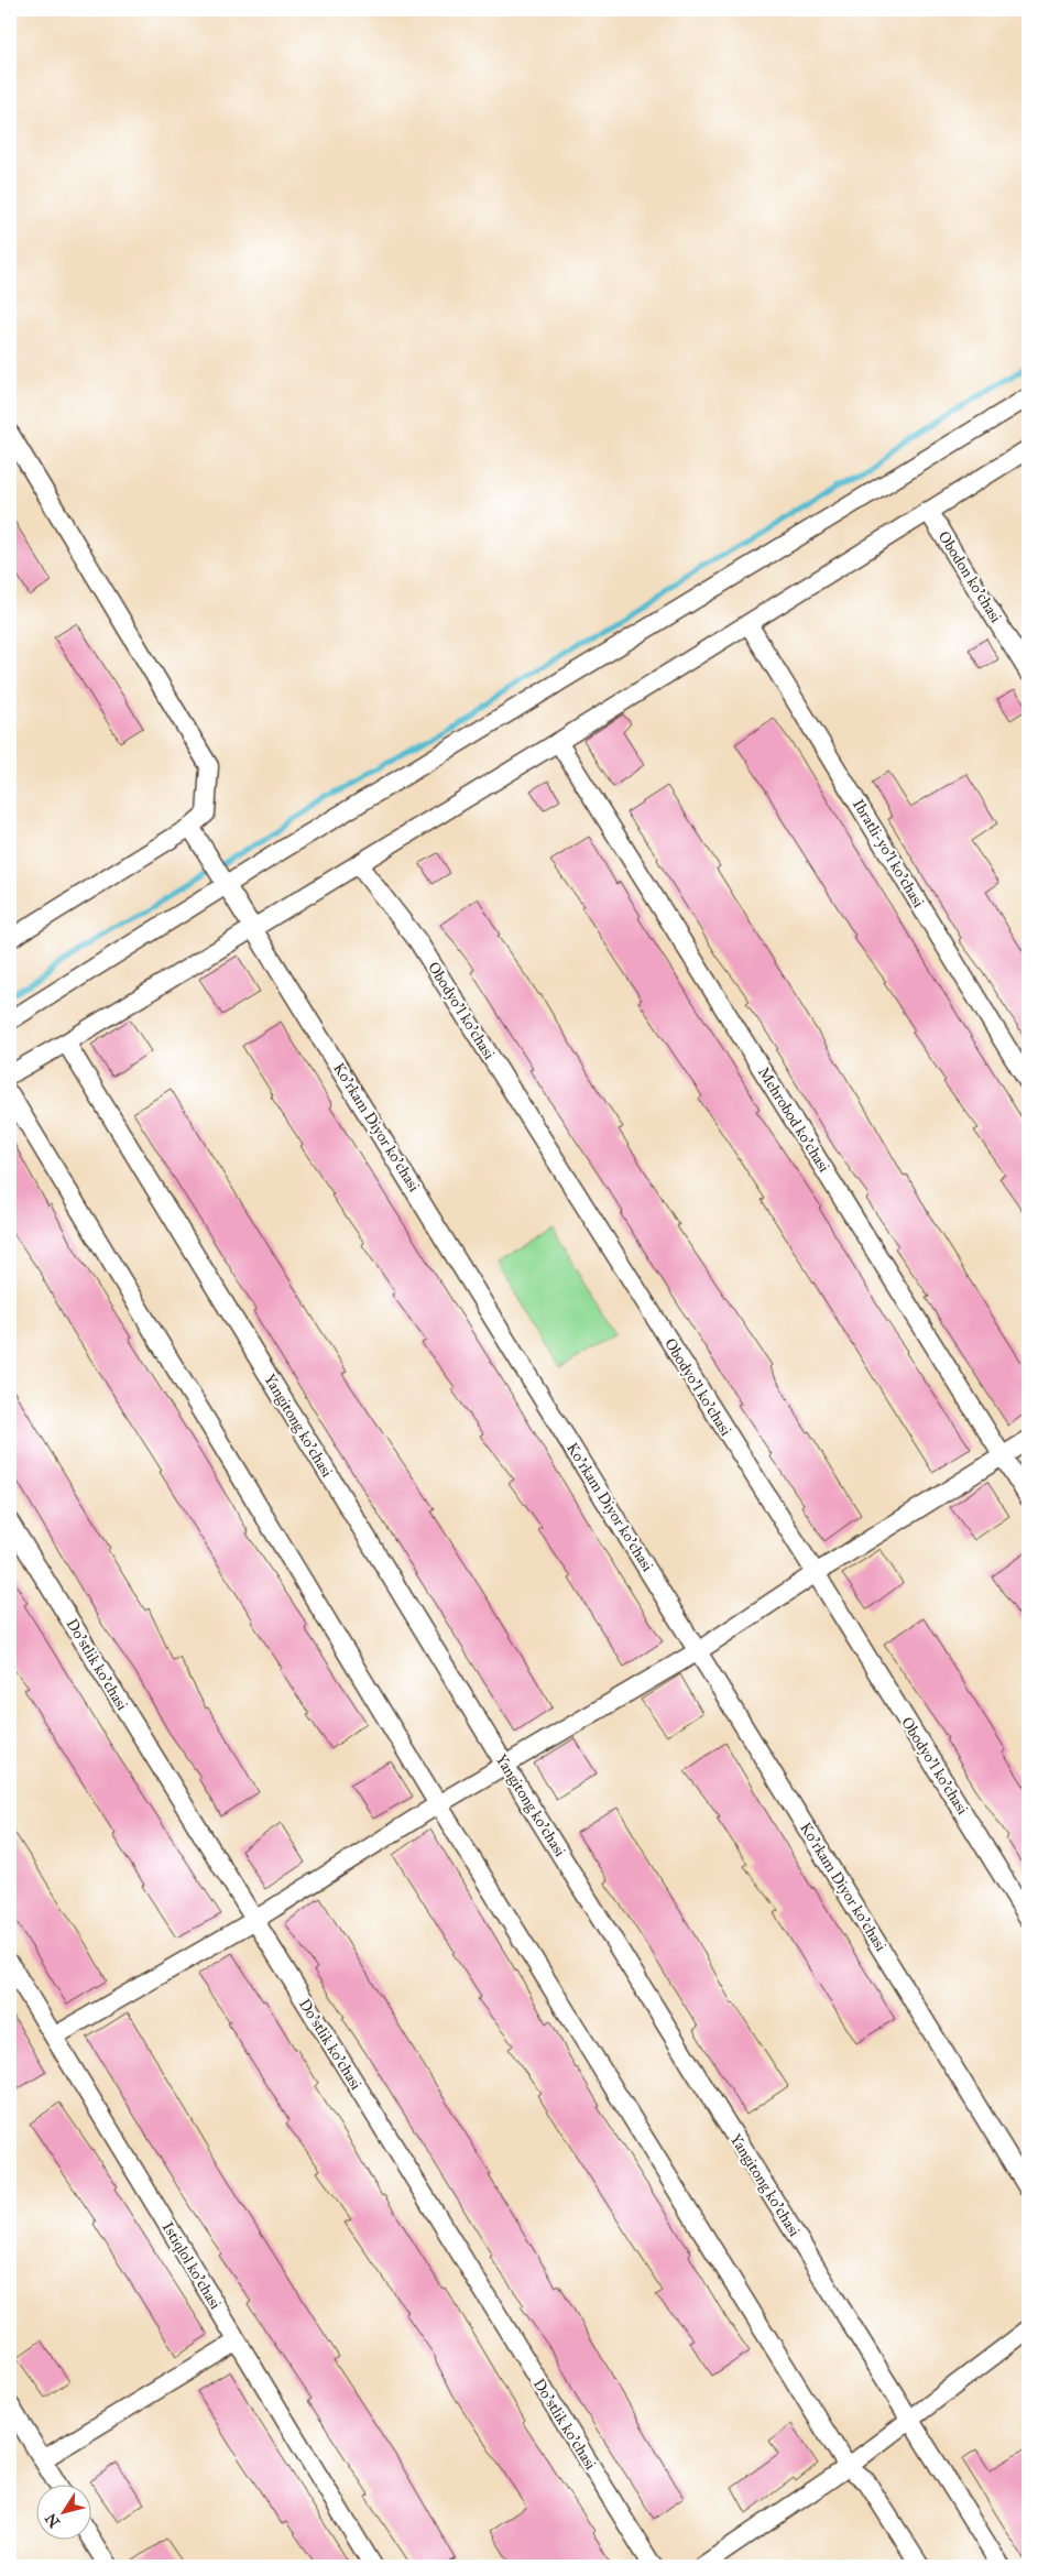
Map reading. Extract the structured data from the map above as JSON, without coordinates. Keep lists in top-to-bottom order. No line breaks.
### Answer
{"streets":{"street":["Obodon ko'chasi","Ibratli-yo'l ko'chasi","Obodyo'l ko'chasi","Mehrobod ko'chasi","Ko'rkam Diyor ko'chasi","Yangitong ko'chasi","Do'stlik ko'chasi","Istiqlol ko'chasi"]},"north":"bottom left"}
